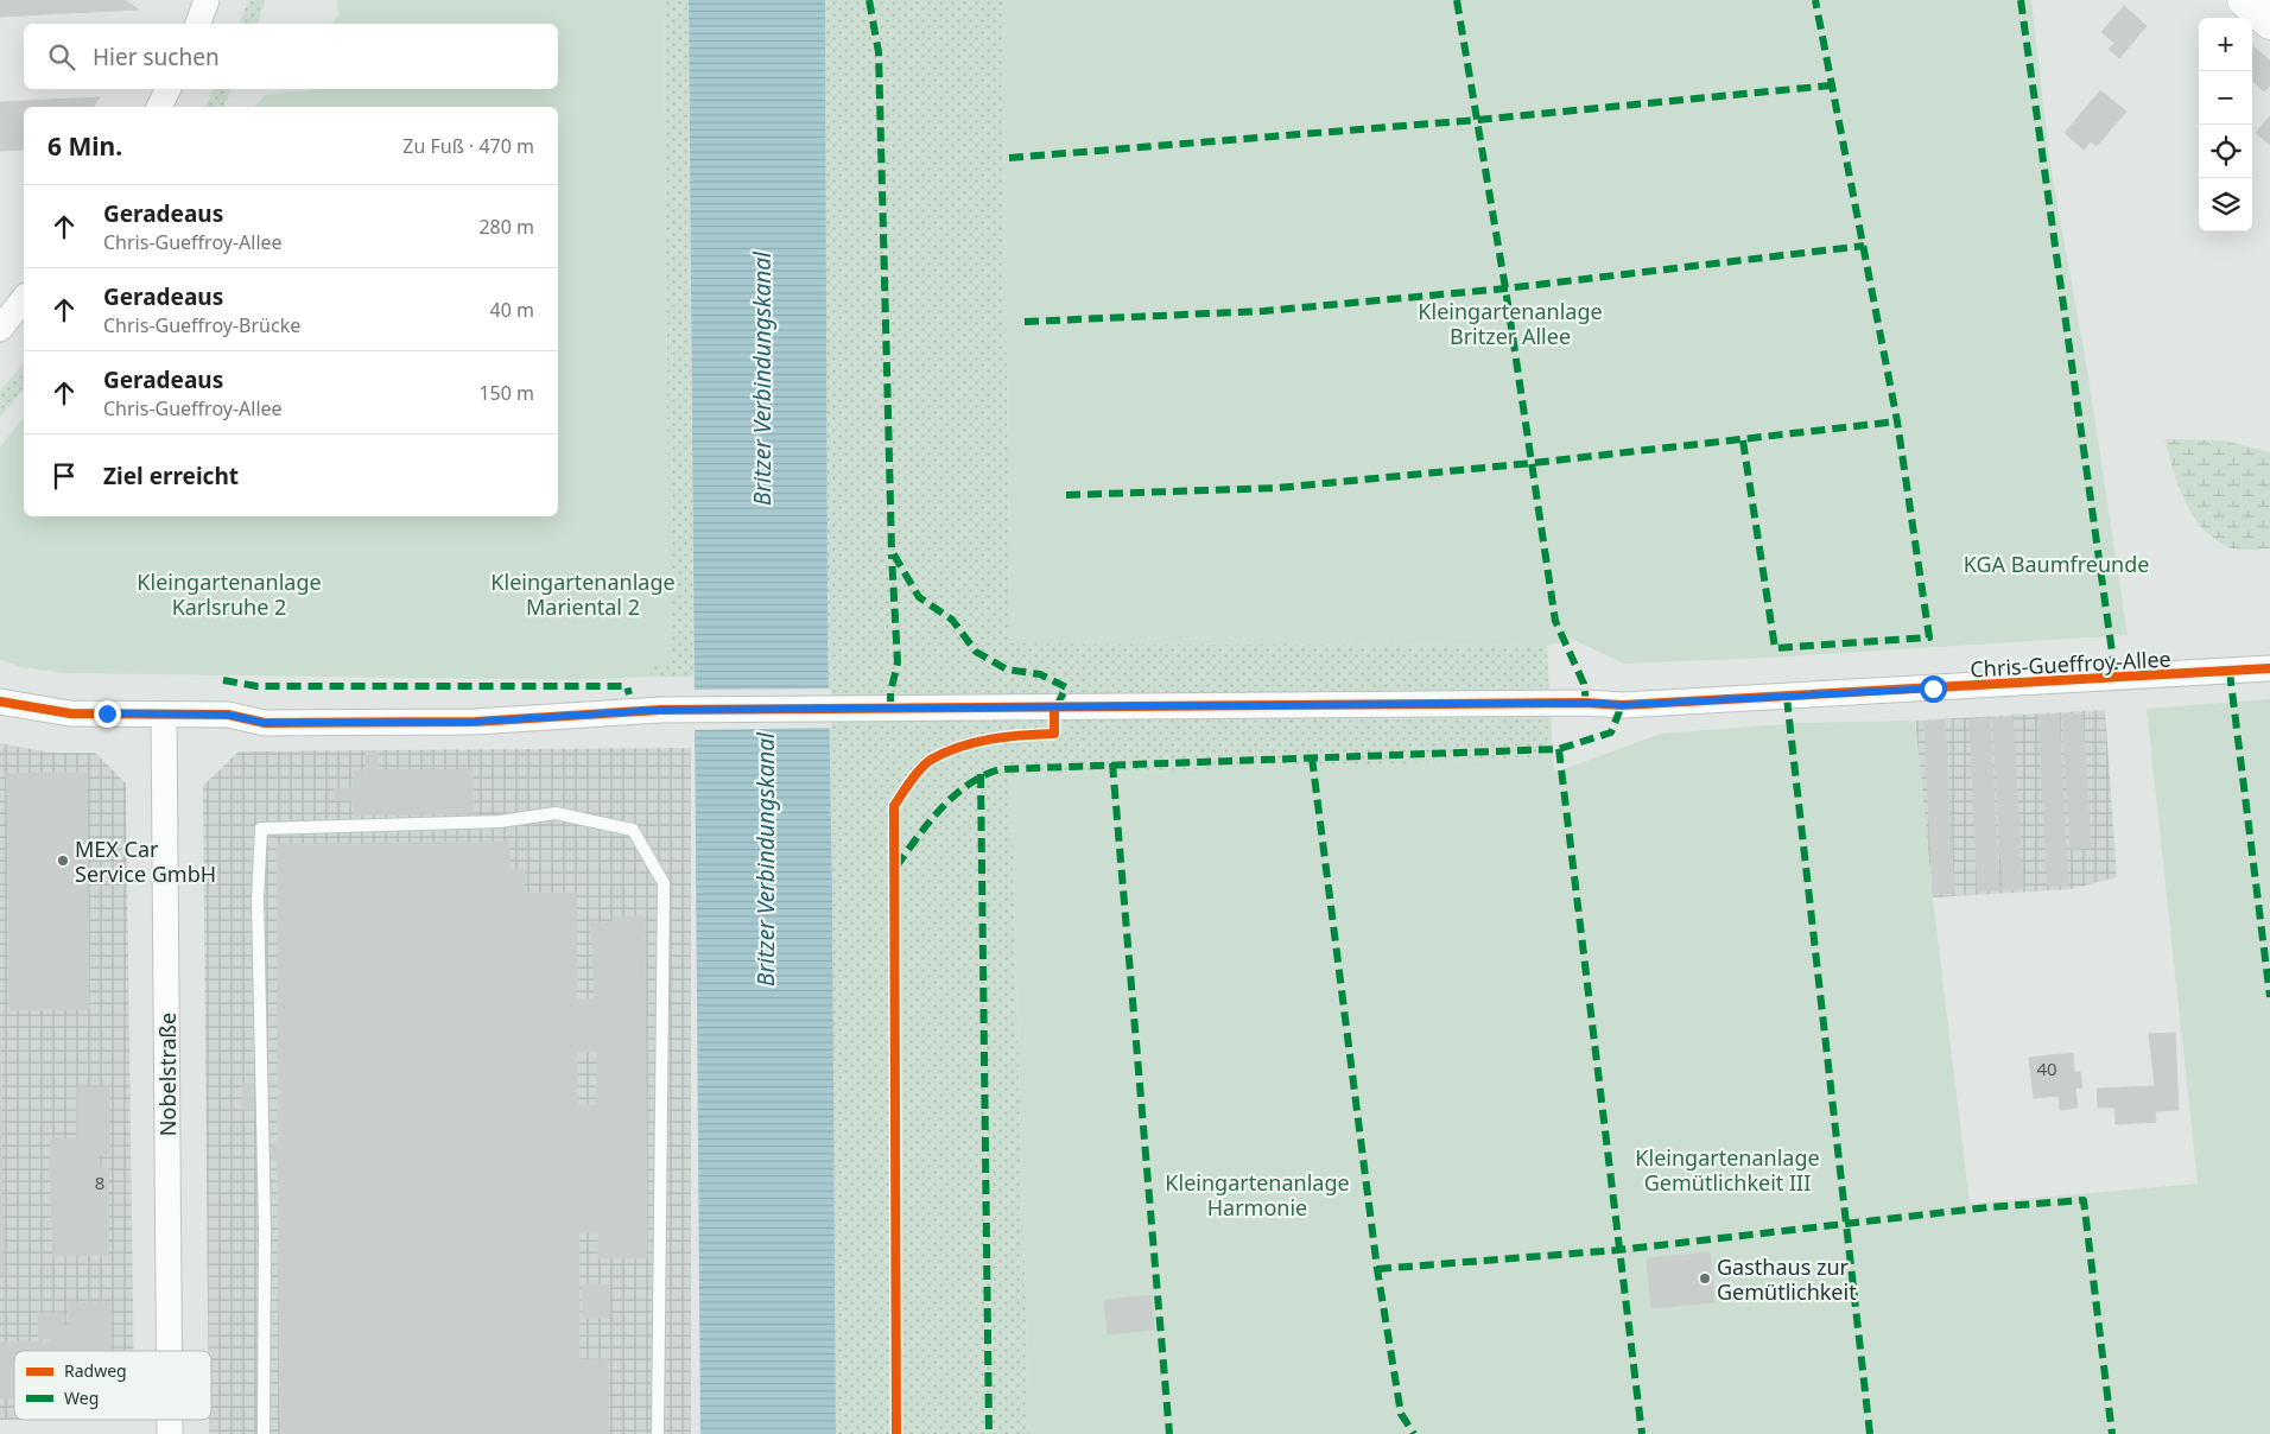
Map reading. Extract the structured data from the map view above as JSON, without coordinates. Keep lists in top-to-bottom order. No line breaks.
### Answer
{"streets":{"street":["Chris-Gueffroy-Allee","Nobelstraße"]},"crossings":[["Chris-Gueffroy-Allee","Nobelstraße"]],"water":["Britzer Verbindungskanal"],"parks":["Kleingartenanlage Britzer Allee","KGA Baumfreunde","Kleingartenanlage Karlsruhe 2","Kleingartenanlage Mariental 2","Kleingartenanlage Gemütlichkeit III","Kleingartenanlage Harmonie"],"places":["MEX Car Service GmbH","Gasthaus zur Gemütlichkeit"],"house_numbers":["40","8"],"legend":["Radweg","Weg"],"page":{"map_buttons":["+","−"],"search":"Hier suchen","heading":["6 Min.","Zu Fuß · 470 m"],"list":[["Geradeaus","Chris-Gueffroy-Allee","280 m"],["Geradeaus","Chris-Gueffroy-Brücke","40 m"],["Geradeaus","Chris-Gueffroy-Allee","150 m"],"Ziel erreicht"]}}
